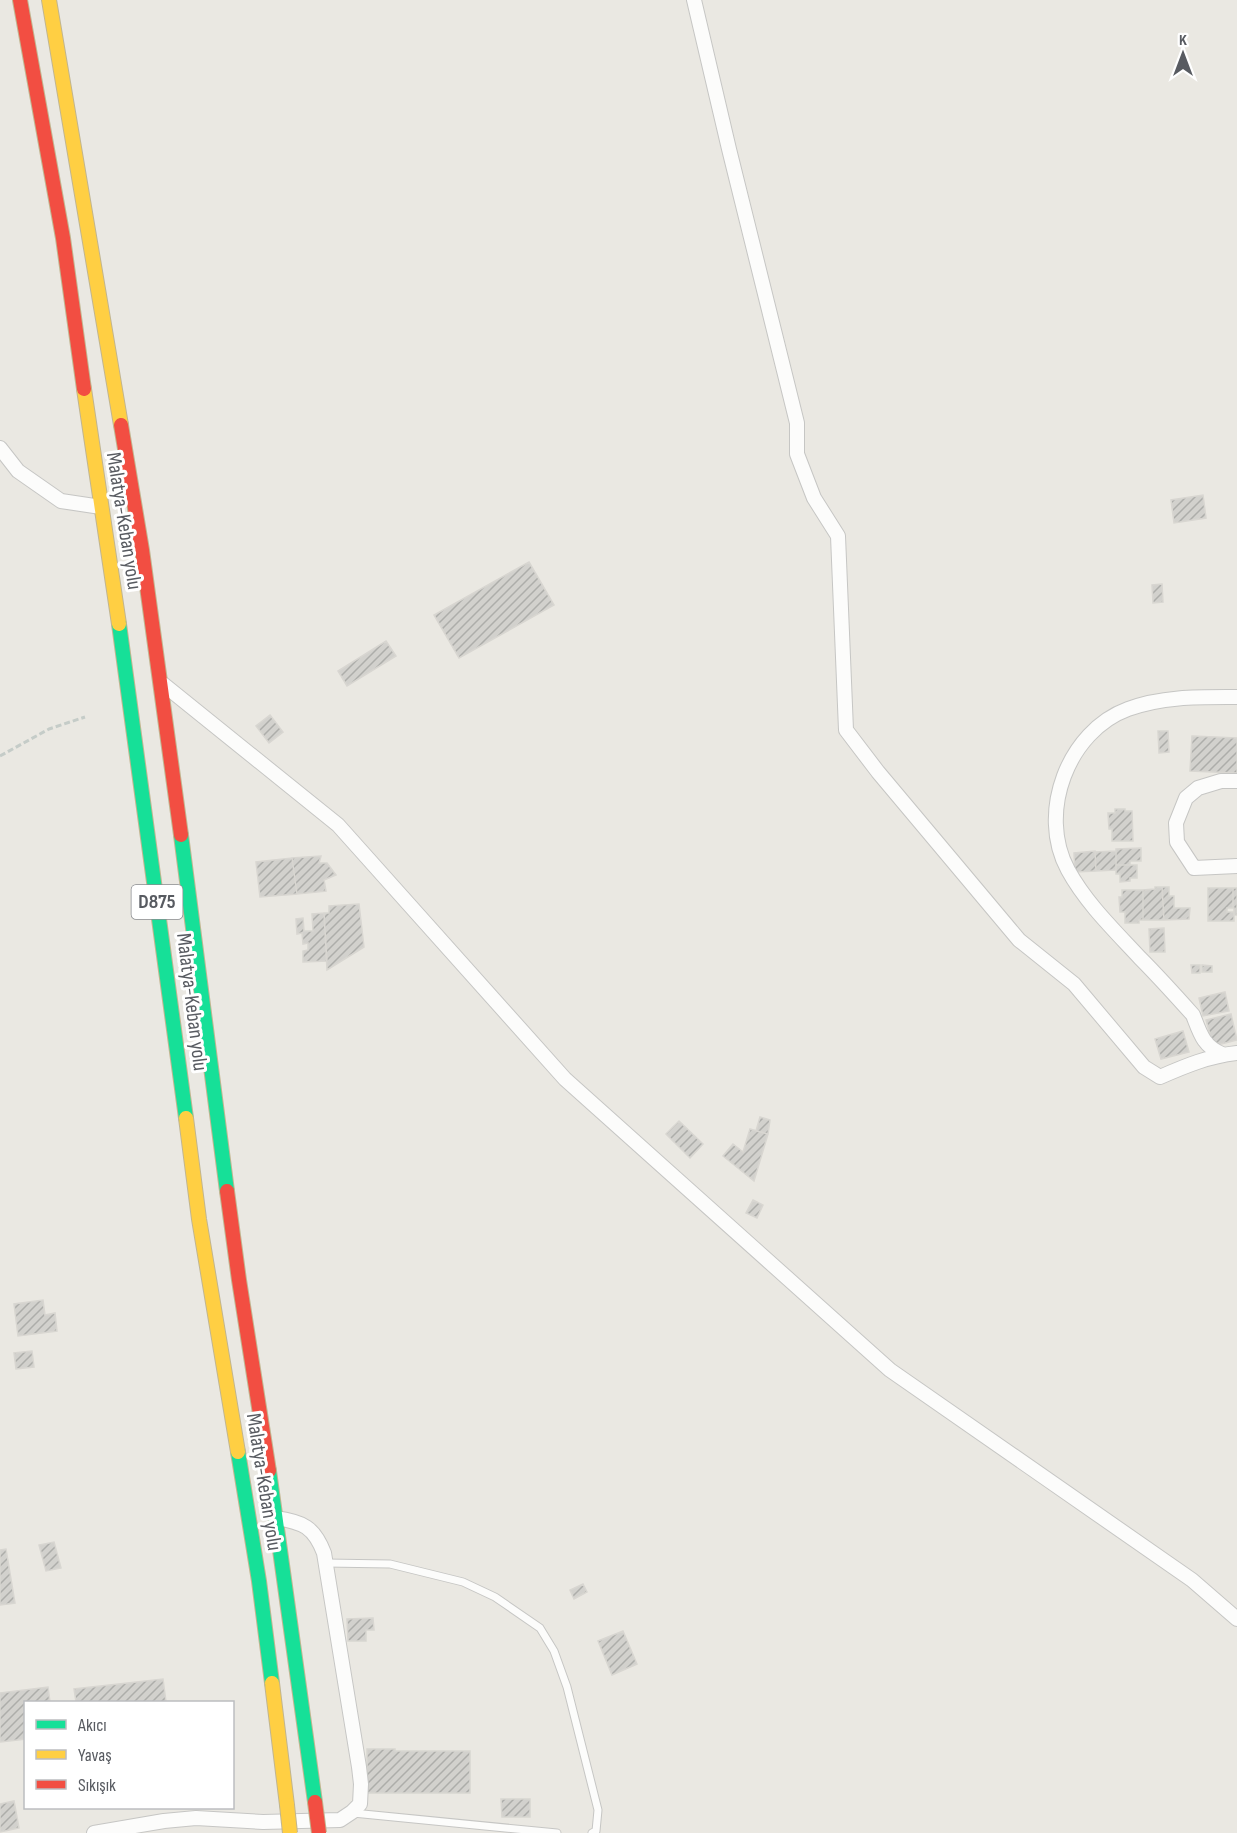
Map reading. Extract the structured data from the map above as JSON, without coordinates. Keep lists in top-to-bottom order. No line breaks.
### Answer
{"streets":{"highway":["Malatya-Keban yolu","D875"]},"legend":["Akıcı","Yavaş","Sıkışık"],"north":"top"}
